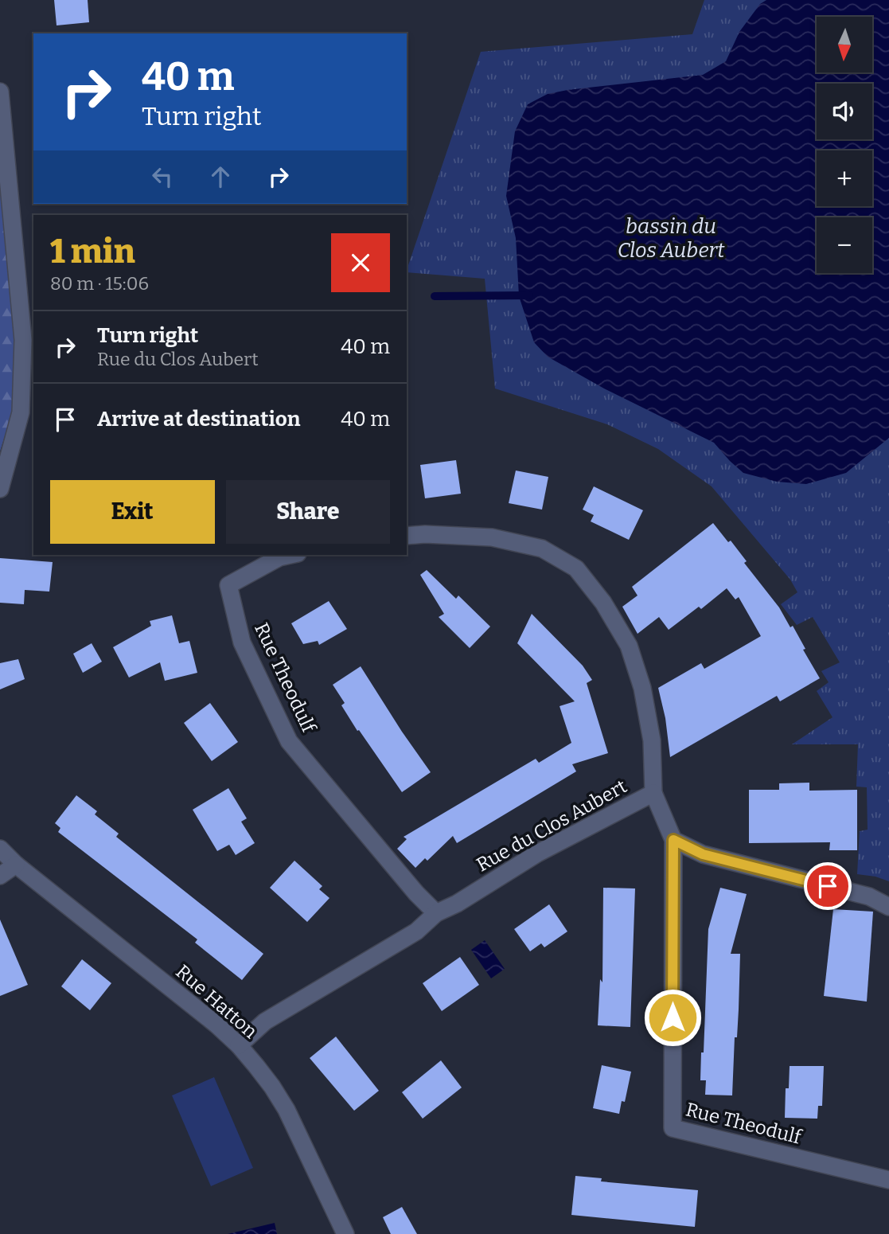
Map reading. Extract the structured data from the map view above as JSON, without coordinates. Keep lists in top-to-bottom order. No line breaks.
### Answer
{"streets":{"street":["Rue Theodulf","Rue du Clos Aubert","Rue Hatton"]},"crossings":[["Rue Theodulf","Rue du Clos Aubert"],["Rue du Clos Aubert","Rue Hatton"]],"water":["bassin du Clos Aubert"],"north":"bottom","page":{"map_buttons":["+","−"],"turn":["40 m","Turn right"],"heading":["1 min","80 m · 15:06"],"list":[{"name":"Turn right","note":"Rue du Clos Aubert","value":"40 m"},{"name":"Arrive at destination","value":"40 m"}],"buttons":["Exit","Share"]}}
